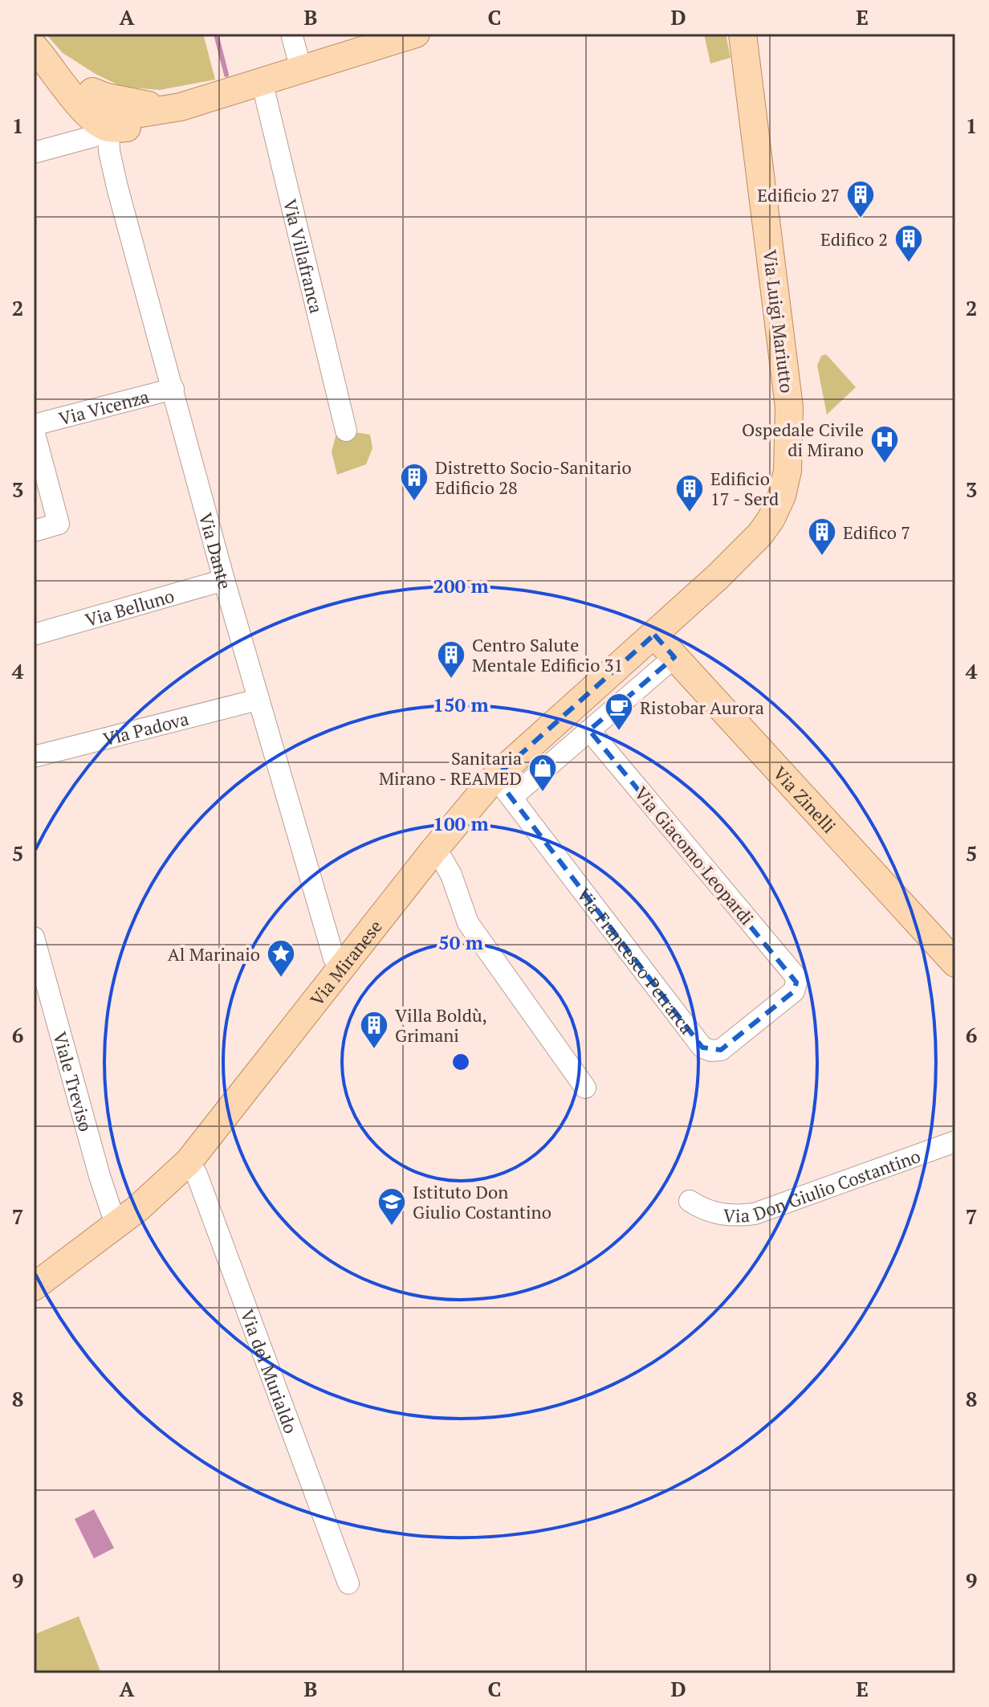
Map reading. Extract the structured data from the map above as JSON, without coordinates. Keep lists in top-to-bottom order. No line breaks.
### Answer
{"streets":{"main road":["Via Luigi Mariutto","Via Zinelli","Via Miranese"],"street":["Via Villafranca","Via Vicenza","Via Dante","Via Belluno","Via Padova","Via Giacomo Leopardi","Via Francesco Petrarca","Viale Treviso","Via Don Giulio Costantino","Via del Murialdo"]},"crossings":[["Via Luigi Mariutto","Via Zinelli"],["Via Luigi Mariutto","Via Miranese"],["Via Vicenza","Via Dante"],["Via Dante","Via Belluno"],["Via Dante","Via Padova"],["Via Dante","Via Miranese"],["Via Zinelli","Via Miranese"],["Via Giacomo Leopardi","Via Francesco Petrarca"],["Via Giacomo Leopardi","Via Miranese"],["Via Francesco Petrarca","Via Miranese"],["Via Miranese","Viale Treviso"],["Via Miranese","Via del Murialdo"]],"places":{"building":["Edificio 27","Edifico 2","Distretto Socio-Sanitario Edificio 28","Edificio 17 - Serd","Edifico 7","Centro Salute Mentale Edificio 31","Villa Boldù, Grimani"],"hospital":["Ospedale Civile di Mirano"],"cafe":["Ristobar Aurora"],"shop":["Sanitaria Mirano - REAMED"],"place":["Al Marinaio"],"school or university":["Istituto Don Giulio Costantino"]},"grid":{"columns":["A","B","C","D","E"],"rows":["1","2","3","4","5","6","7","8","9"]},"rings":["200 m","150 m","100 m","50 m"]}
